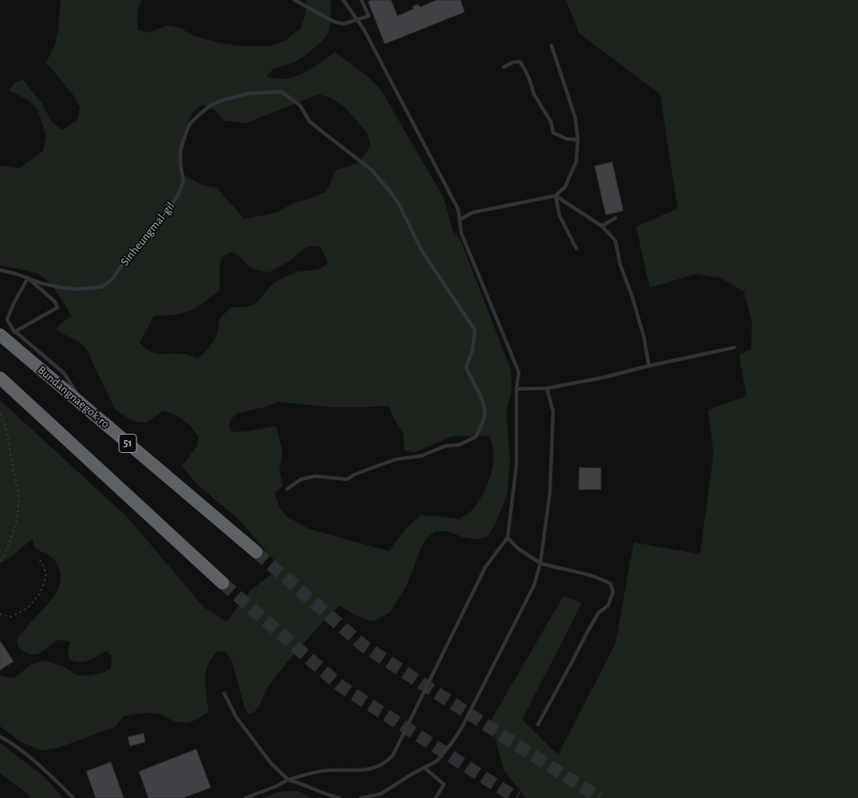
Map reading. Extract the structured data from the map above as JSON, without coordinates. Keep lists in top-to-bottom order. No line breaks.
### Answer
{"streets":{"highway":["Bundangnaegok-ro","51"],"lane":["Sinheungmal-gil"]}}
